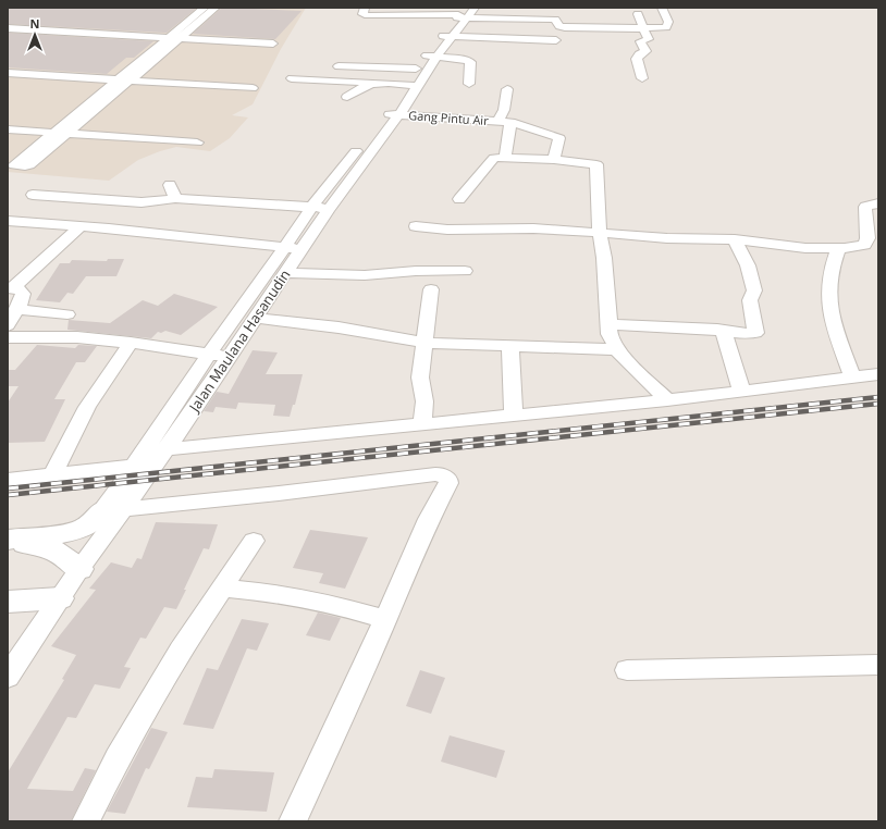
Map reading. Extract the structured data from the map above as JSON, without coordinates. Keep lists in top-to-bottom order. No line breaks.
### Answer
{"streets":{"street":["Gang Pintu Air","Jalan Maulana Hasanudin"]},"crossings":[["Gang Pintu Air","Jalan Maulana Hasanudin"]],"north":"top"}
